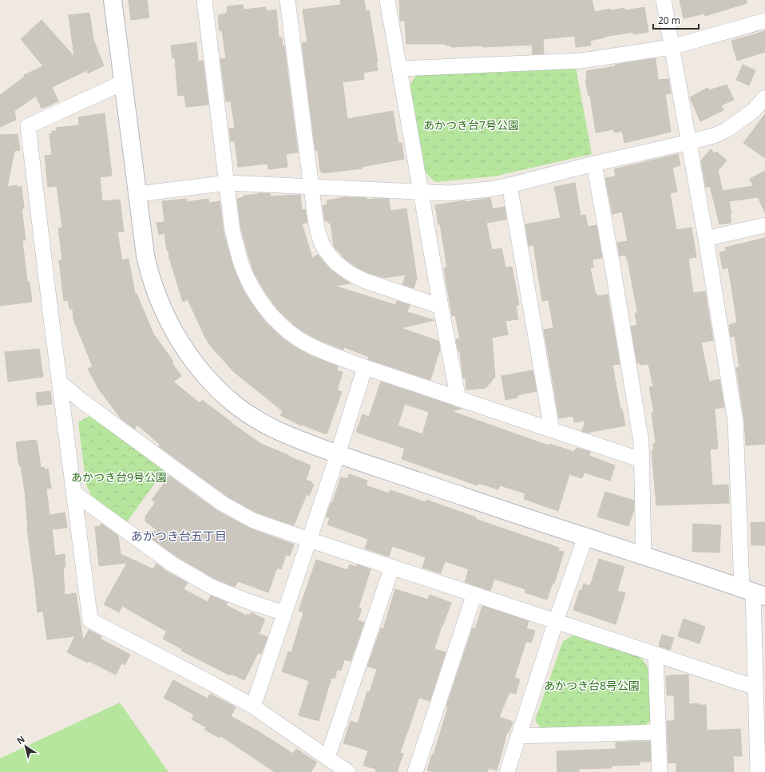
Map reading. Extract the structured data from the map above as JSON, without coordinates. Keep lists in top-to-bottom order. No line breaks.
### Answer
{"districts":["あかつき台五丁目"],"parks":["あかつき台7号公園","あかつき台9号公園","あかつき台8号公園"],"scale_bar":"20 m","north":"top left"}
